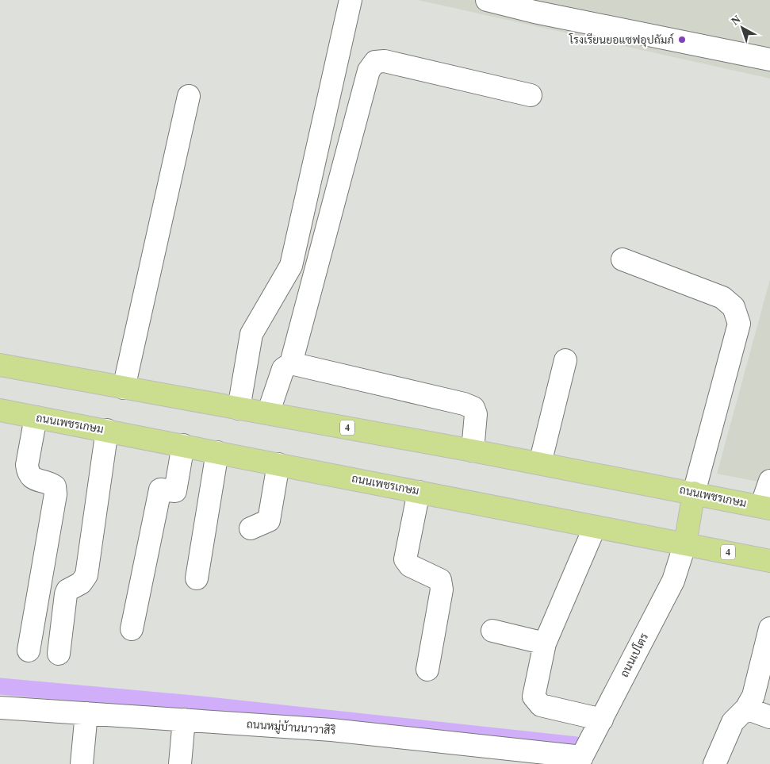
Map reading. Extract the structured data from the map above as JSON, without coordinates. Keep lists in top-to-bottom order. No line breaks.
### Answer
{"streets":{"main road":["ถนนเพชรเกษม","4"],"street":["ถนนเปโตร","ถนนหมู่บ้านนาวาสิริ"]},"crossings":[["ถนนเพชรเกษม","ถนนเปโตร"],["ถนนเปโตร","ถนนหมู่บ้านนาวาสิริ"]],"places":["โรงเรียนยอแซฟอุปถัมภ์"],"north":"top left"}
